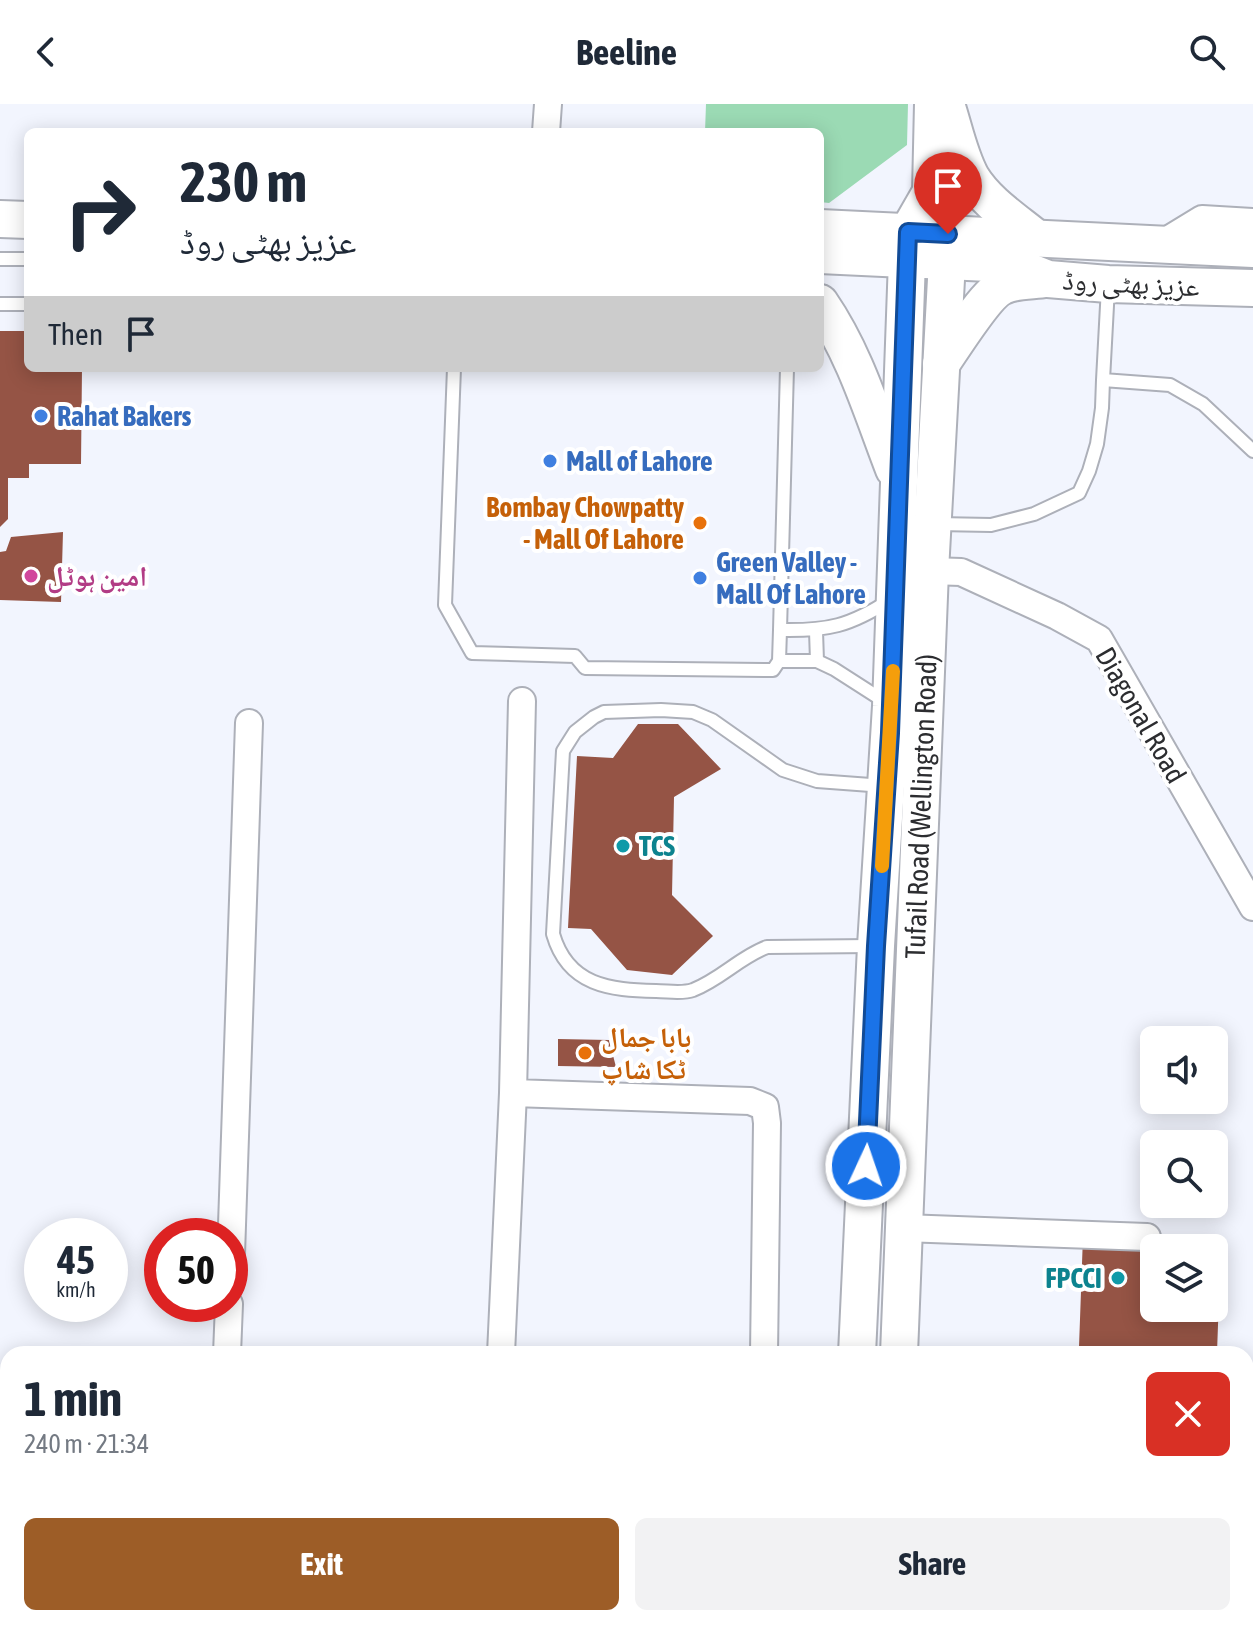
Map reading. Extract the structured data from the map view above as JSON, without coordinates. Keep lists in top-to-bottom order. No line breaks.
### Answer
{"streets":{"main road":["عزیز بھٹی روڈ","Tufail Road (Wellington Road)"],"street":["Diagonal Road"]},"crossings":[["عزیز بھٹی روڈ","Tufail Road (Wellington Road)"],["Diagonal Road","Tufail Road (Wellington Road)"]],"places":["Rahat Bakers","Mall of Lahore","Bombay Chowpatty - Mall Of Lahore","امین ہوٹل","Green Valley - Mall Of Lahore","TCS","بابا جمال ٹکا شاپ","FPCCI"],"page":{"header":"Beeline","turn":["230 m","عزیز بھٹی روڈ"],"then":"Then","speed":"45 km/h","limit":"50","heading":["1 min","240 m · 21:34"],"buttons":["Exit","Share"]}}
